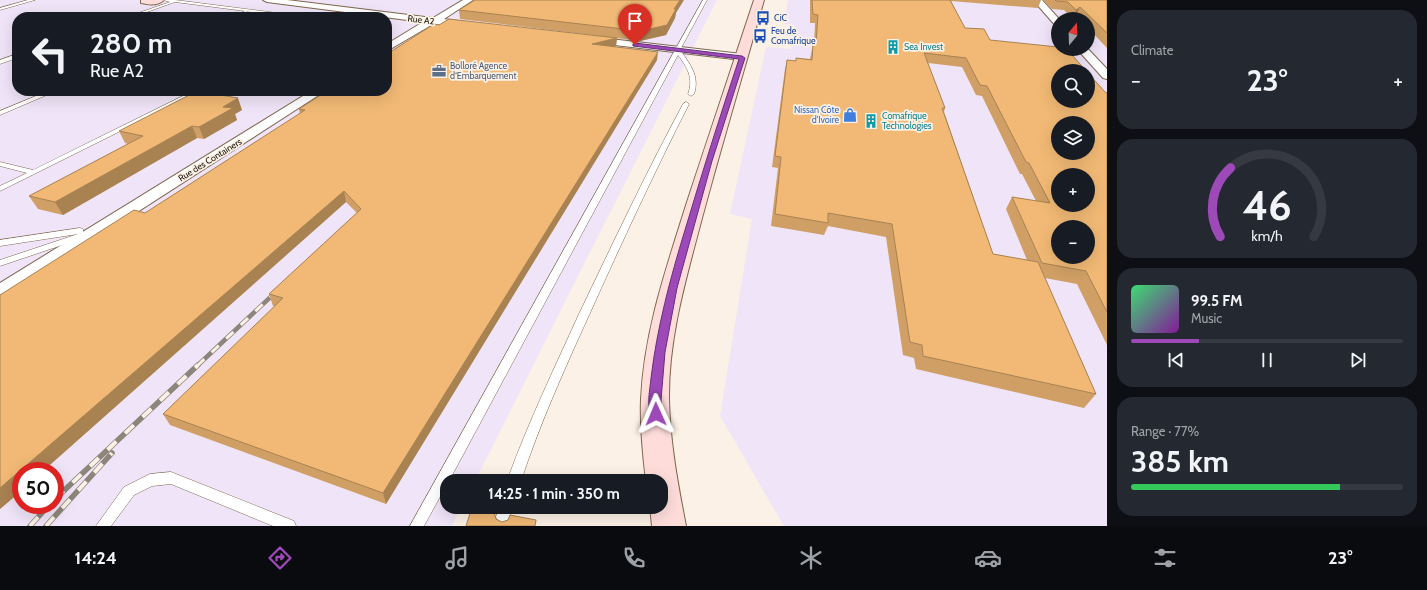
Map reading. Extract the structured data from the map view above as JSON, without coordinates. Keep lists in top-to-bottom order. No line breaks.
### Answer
{"streets":{"street":["Rue A2","Rue des Containers"]},"places":{"bus stop":["CiC","Feu de Comafrique"],"building":["Sea Invest","Comafrique Technologies"],"office":["Bolloré Agence d‘Embarquement"],"shop":["Nissan Côte d'Ivoire"]},"north":"top","page":{"tile":["Climate",["Range · 77%","385 km"]],"map_buttons":["+","−"],"turn":["280 m","Rue A2"],"heat":["−","23°","+"],"song":["99.5 FM","Music"],"limit":"50","trip":"14:25 · 1 min · 350 m","tabs":["14:24","23°"],"gauge":["46","km/h"]}}
